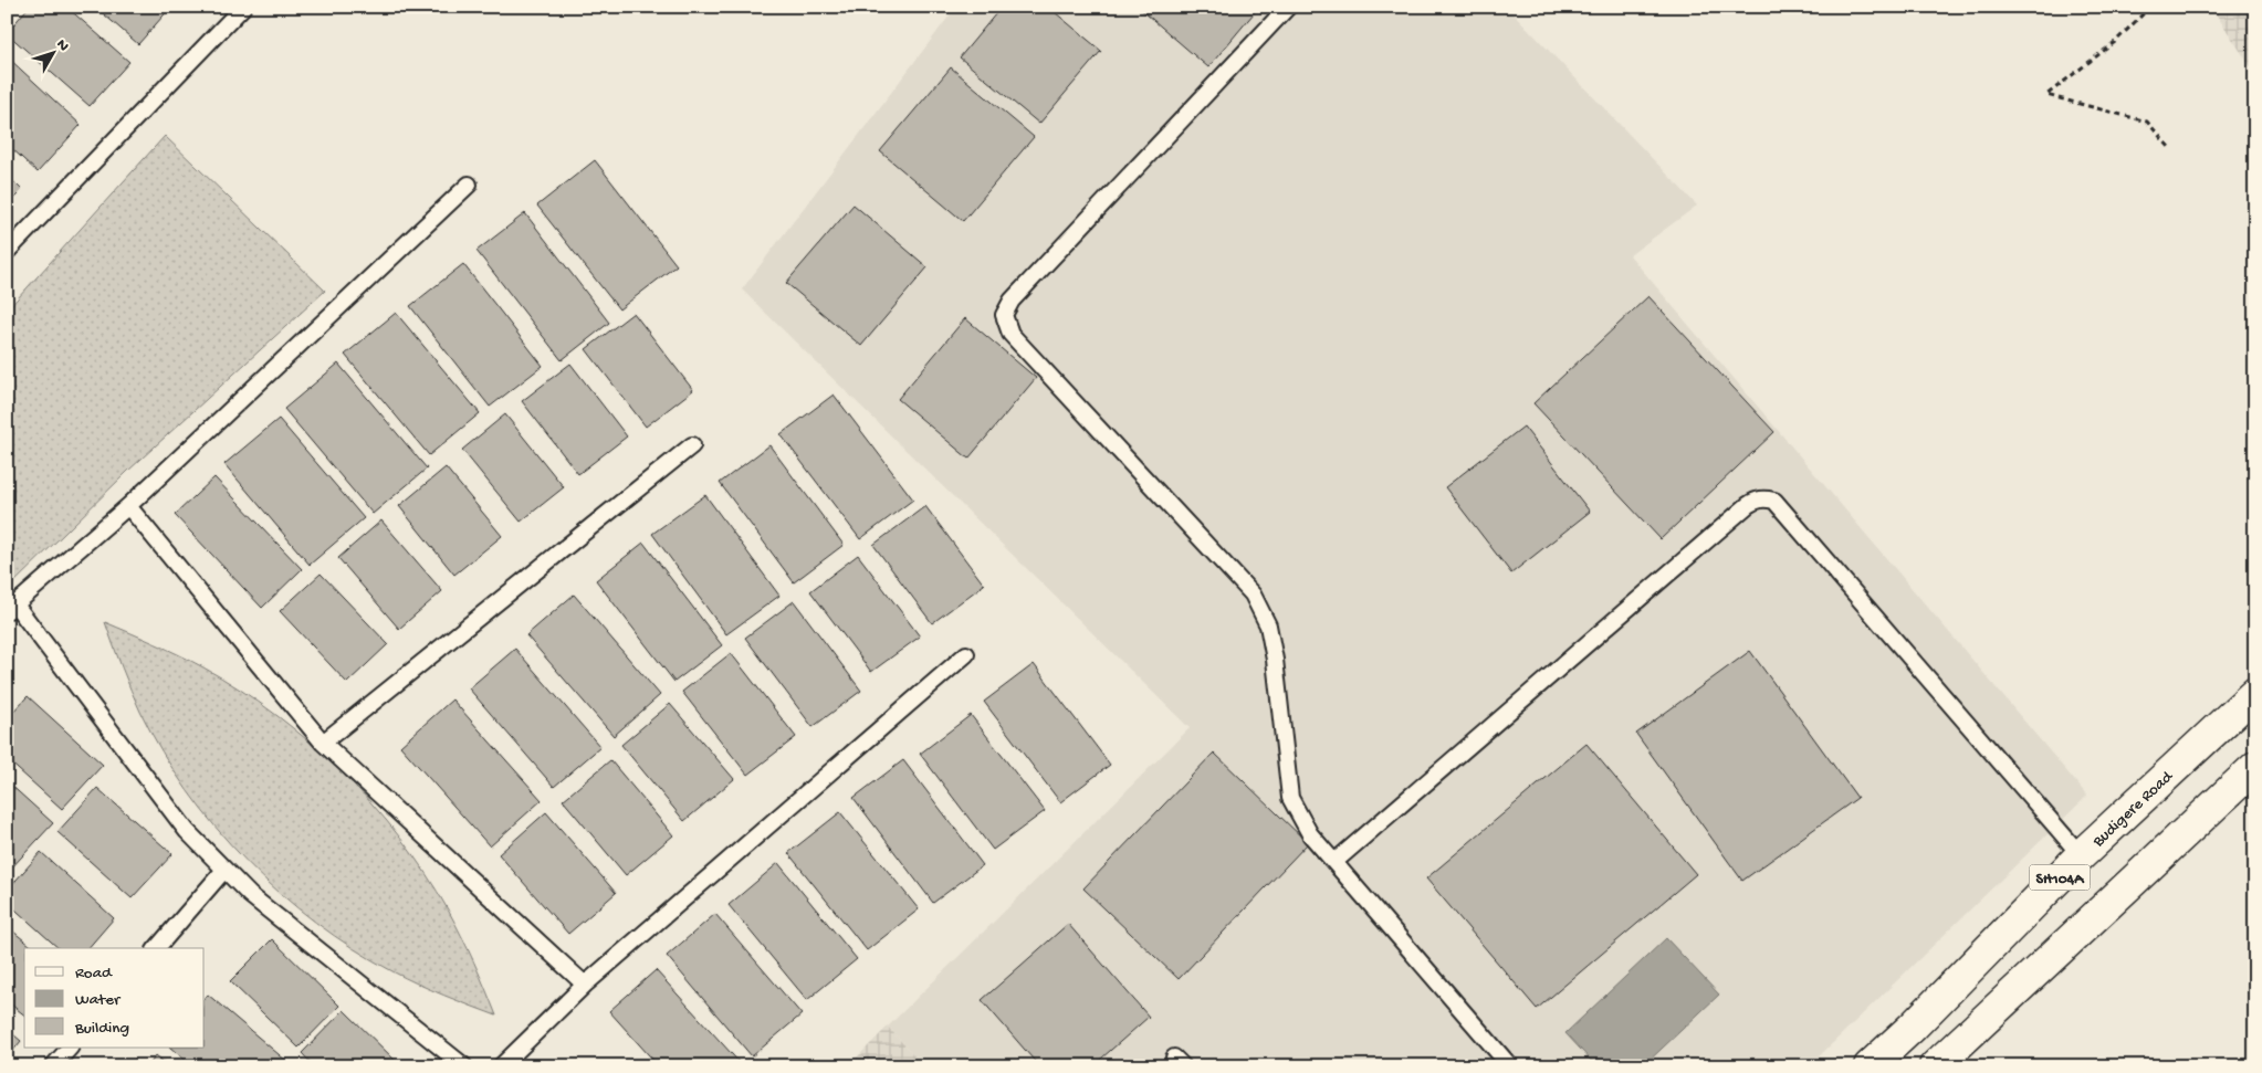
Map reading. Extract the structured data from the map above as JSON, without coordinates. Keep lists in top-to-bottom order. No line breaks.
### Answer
{"streets":{"main road":["Budigere Road","SH104A"]},"legend":["Road","Water","Building"],"north":"top right"}
